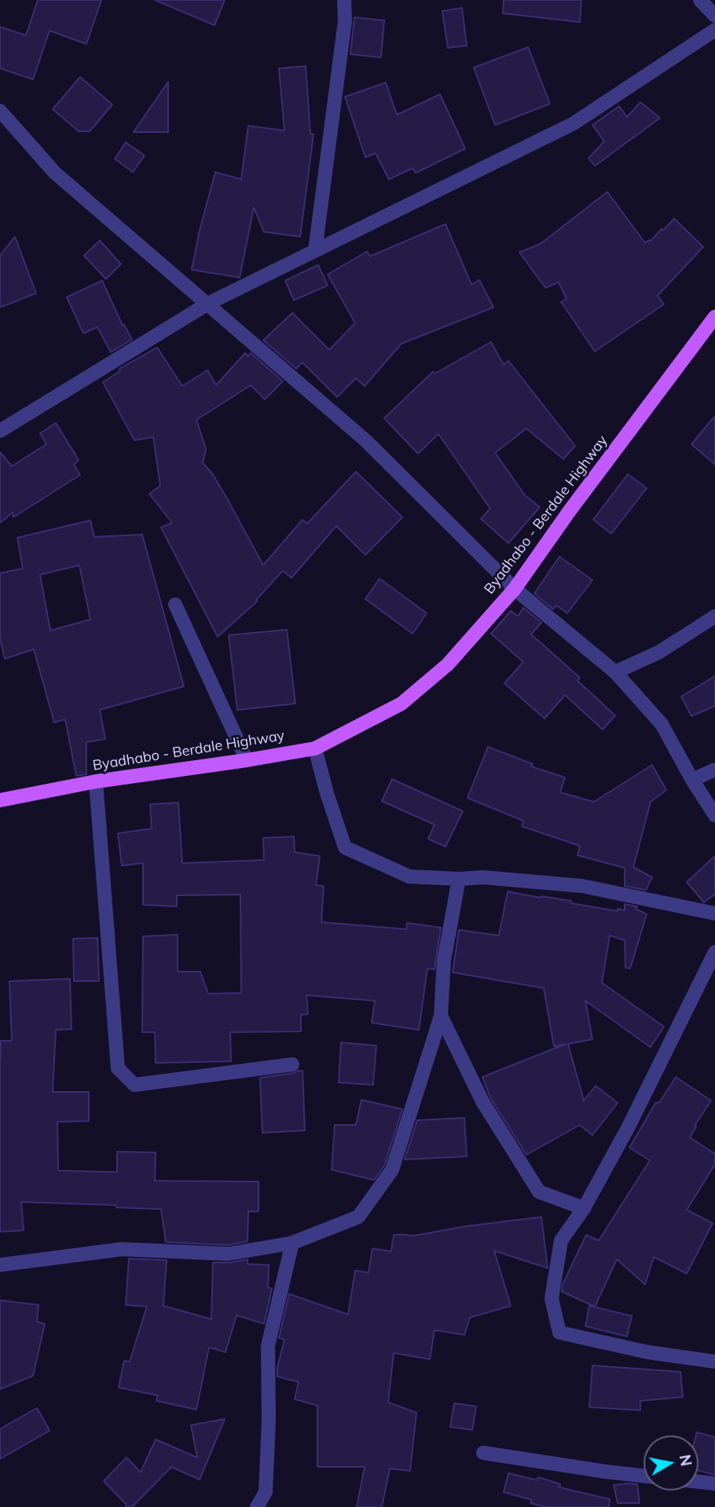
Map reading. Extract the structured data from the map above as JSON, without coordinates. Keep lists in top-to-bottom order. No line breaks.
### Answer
{"streets":{"main road":["Byadhabo - Berdale Highway"]},"north":"right"}
